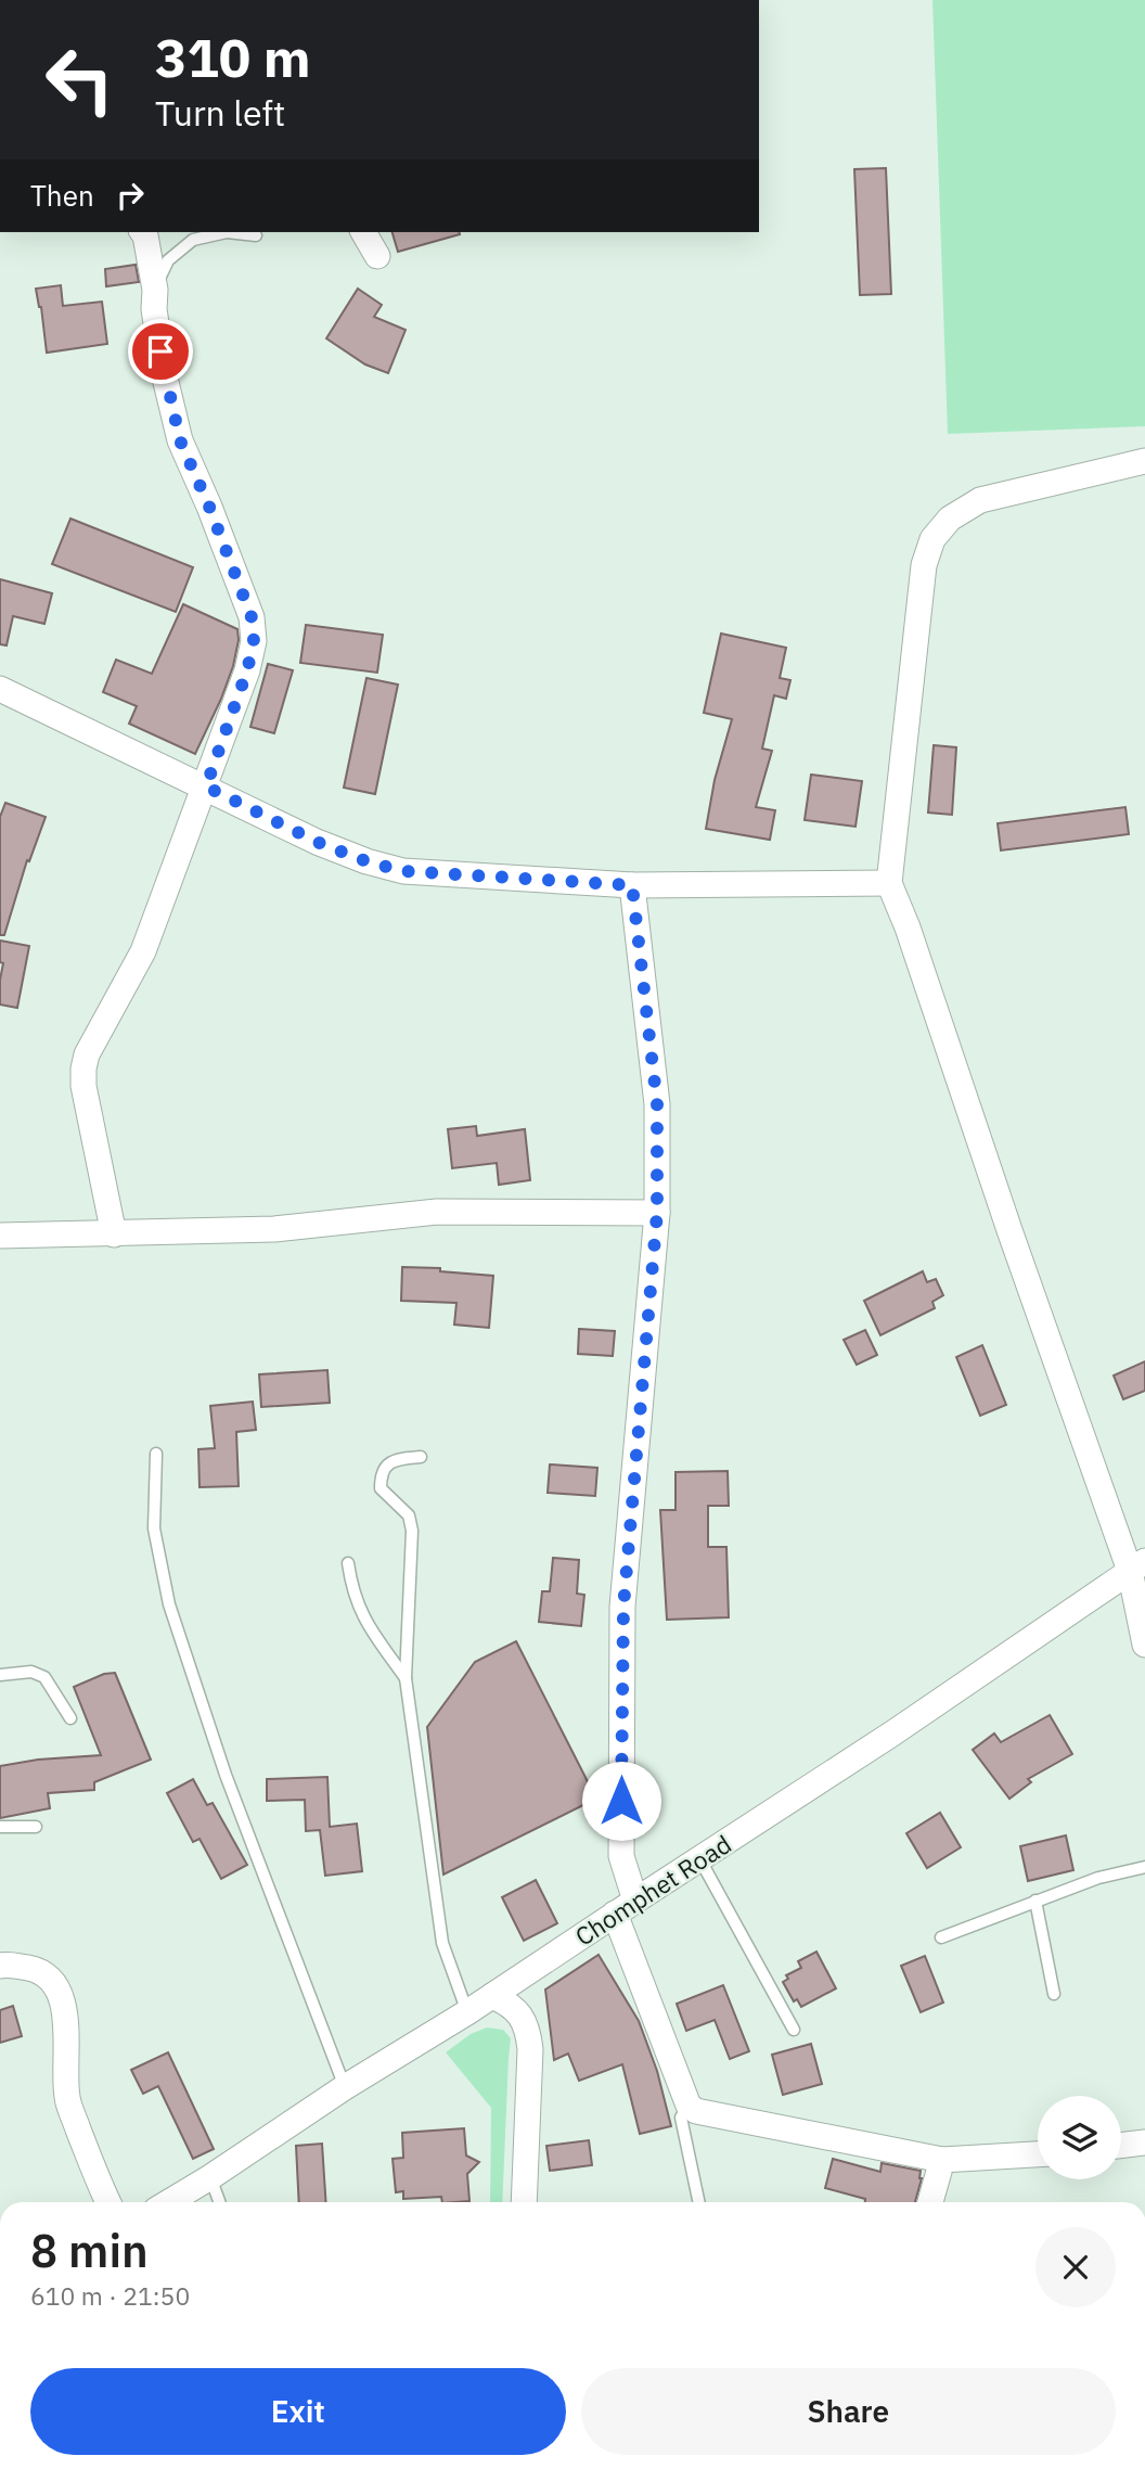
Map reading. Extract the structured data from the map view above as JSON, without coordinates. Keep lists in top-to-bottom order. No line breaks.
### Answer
{"streets":{"street":["Chomphet Road"]},"page":{"turn":["310 m","Turn left"],"then":"Then","heading":["8 min","610 m · 21:50"],"buttons":["Exit","Share"]}}
